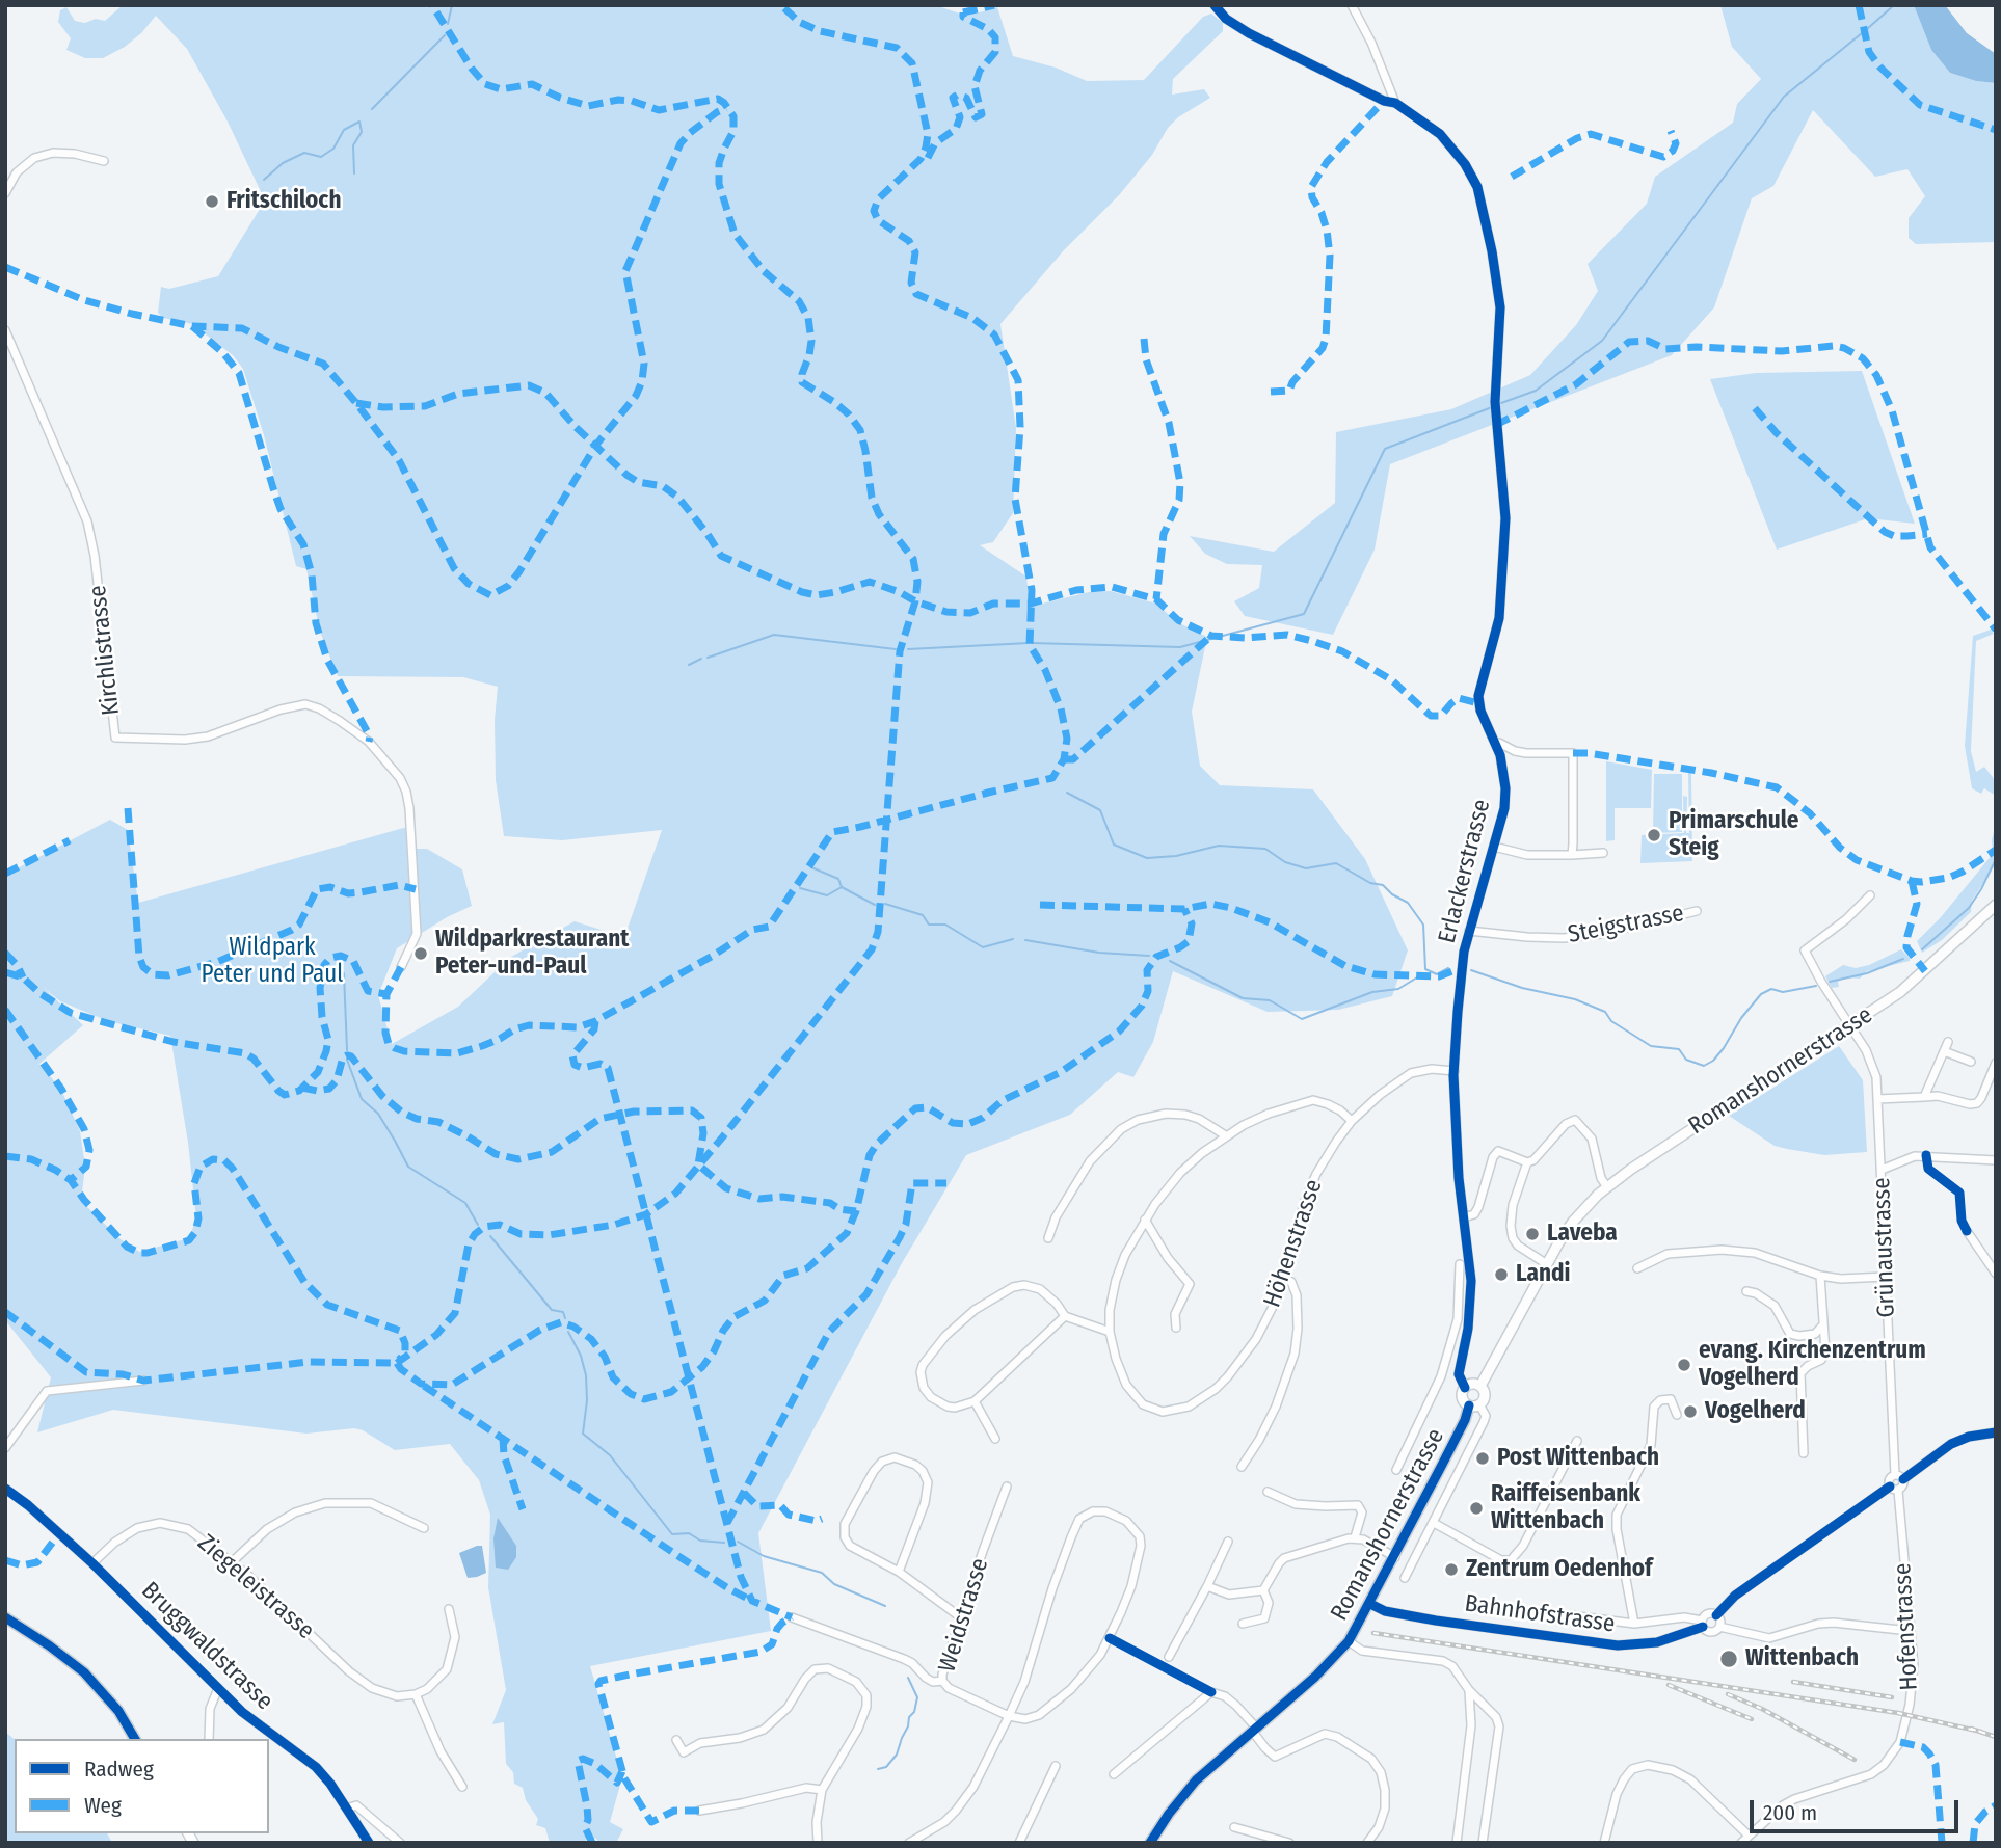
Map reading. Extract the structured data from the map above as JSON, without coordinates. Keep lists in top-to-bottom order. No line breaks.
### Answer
{"streets":{"main road":["Romanshornerstrasse"],"street":["Kirchlistrasse","Erlackerstrasse","Steigstrasse","Höhenstrasse","Grünaustrasse","Ziegeleistrasse","Bahnhofstrasse","Weidstrasse","Hofenstrasse","Bruggwaldstrasse"]},"crossings":[["Erlackerstrasse","Steigstrasse"],["Erlackerstrasse","Romanshornerstrasse"],["Erlackerstrasse","Höhenstrasse"],["Romanshornerstrasse","Grünaustrasse"],["Romanshornerstrasse","Bahnhofstrasse"],["Ziegeleistrasse","Bruggwaldstrasse"]],"parks":["Wildpark Peter und Paul"],"places":["Fritschiloch","Primarschule Steig","Wildparkrestaurant Peter-und-Paul","Laveba","Landi","evang. Kirchenzentrum Vogelherd","Vogelherd","Post Wittenbach","Raiffeisenbank Wittenbach","Zentrum Oedenhof","Wittenbach"],"legend":["Radweg","Weg"],"scale_bar":"200 m"}
